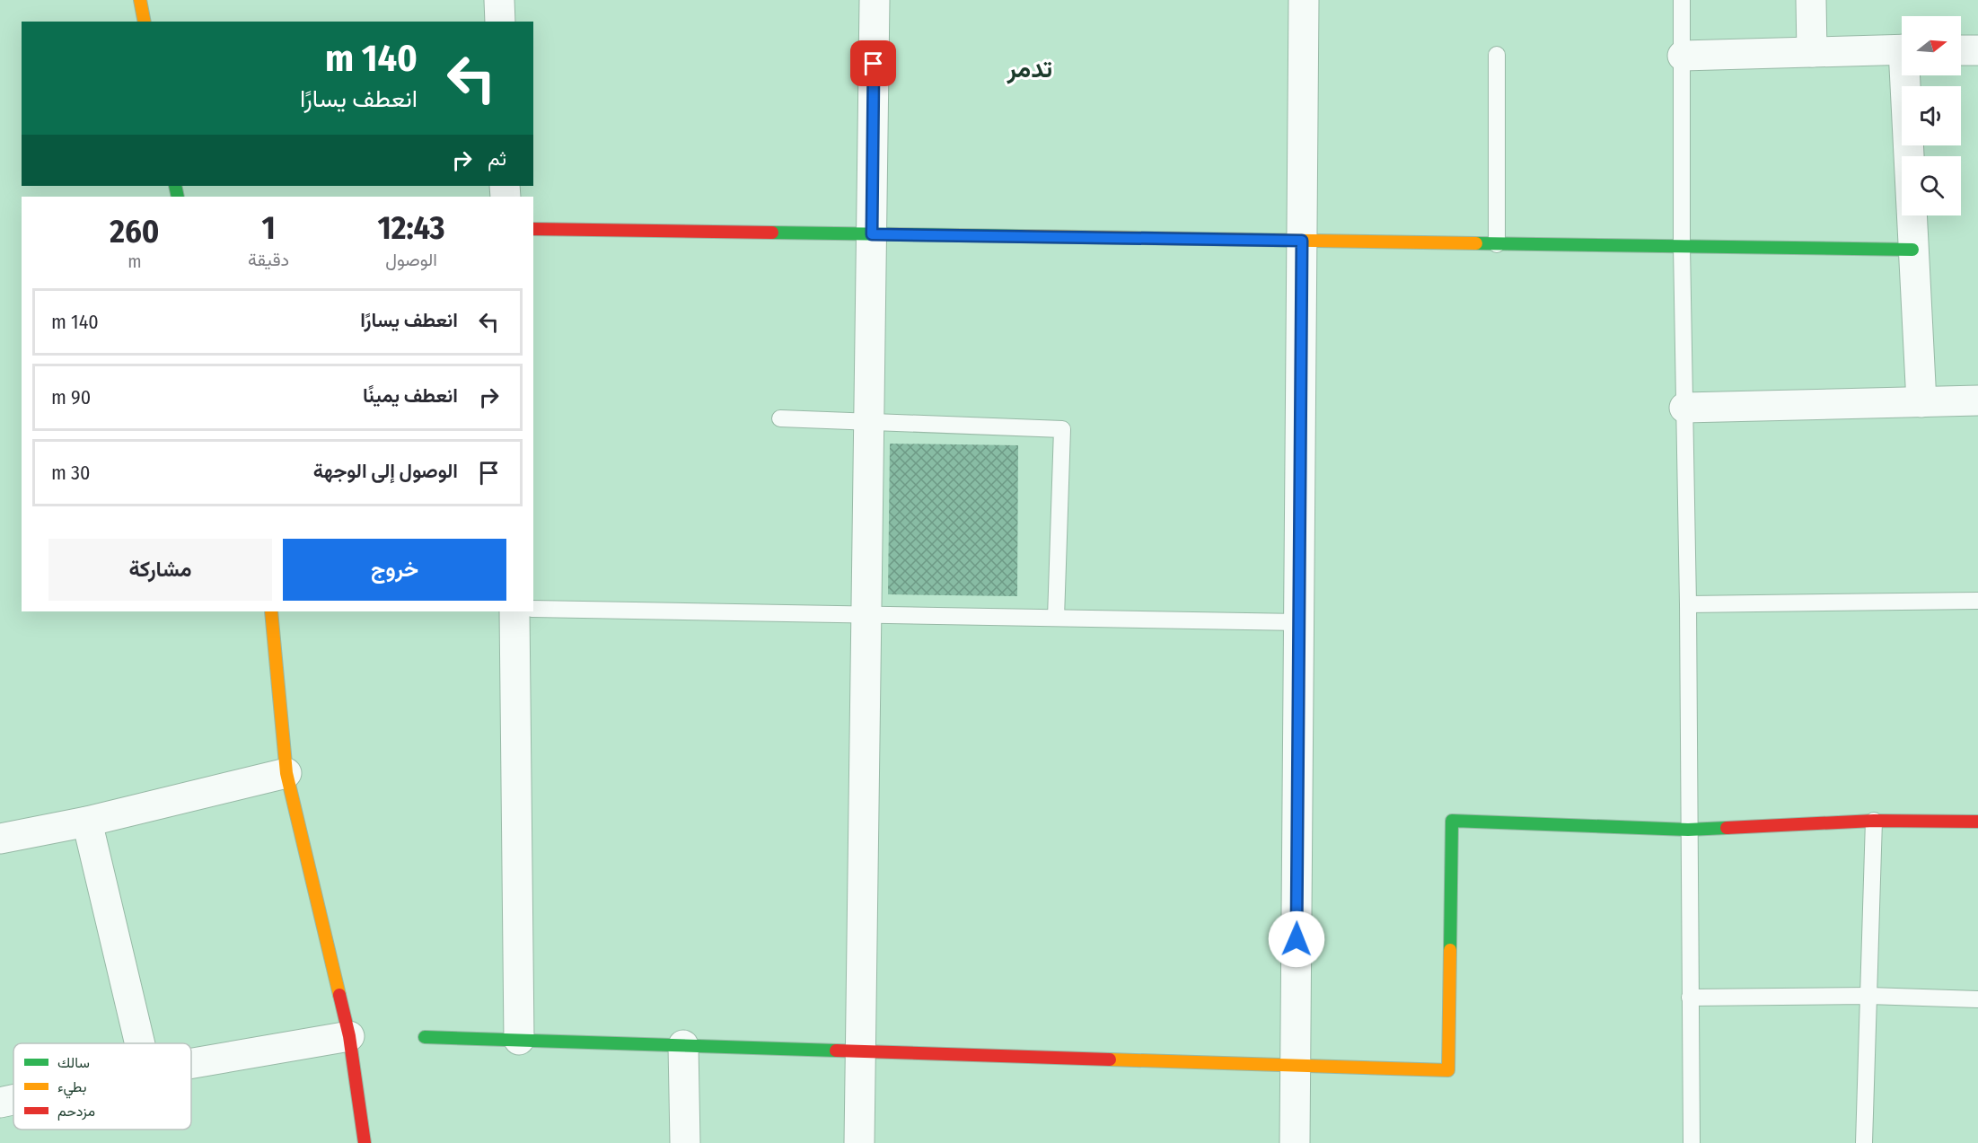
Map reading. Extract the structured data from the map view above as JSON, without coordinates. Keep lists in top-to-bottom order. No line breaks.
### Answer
{"districts":["تدمر"],"legend":["سالك","بطيء","مزدحم"],"north":"right","page":{"turn":["140 m","انعطف يسارًا"],"then":"ثم","eta":["12:43","الوصول","1","دقيقة","260","m"],"list":[{"name":"انعطف يسارًا","value":"140 m"},{"name":"انعطف يمينًا","value":"90 m"},{"name":"الوصول إلى الوجهة","value":"30 m"}],"buttons":["خروج","مشاركة"]}}
